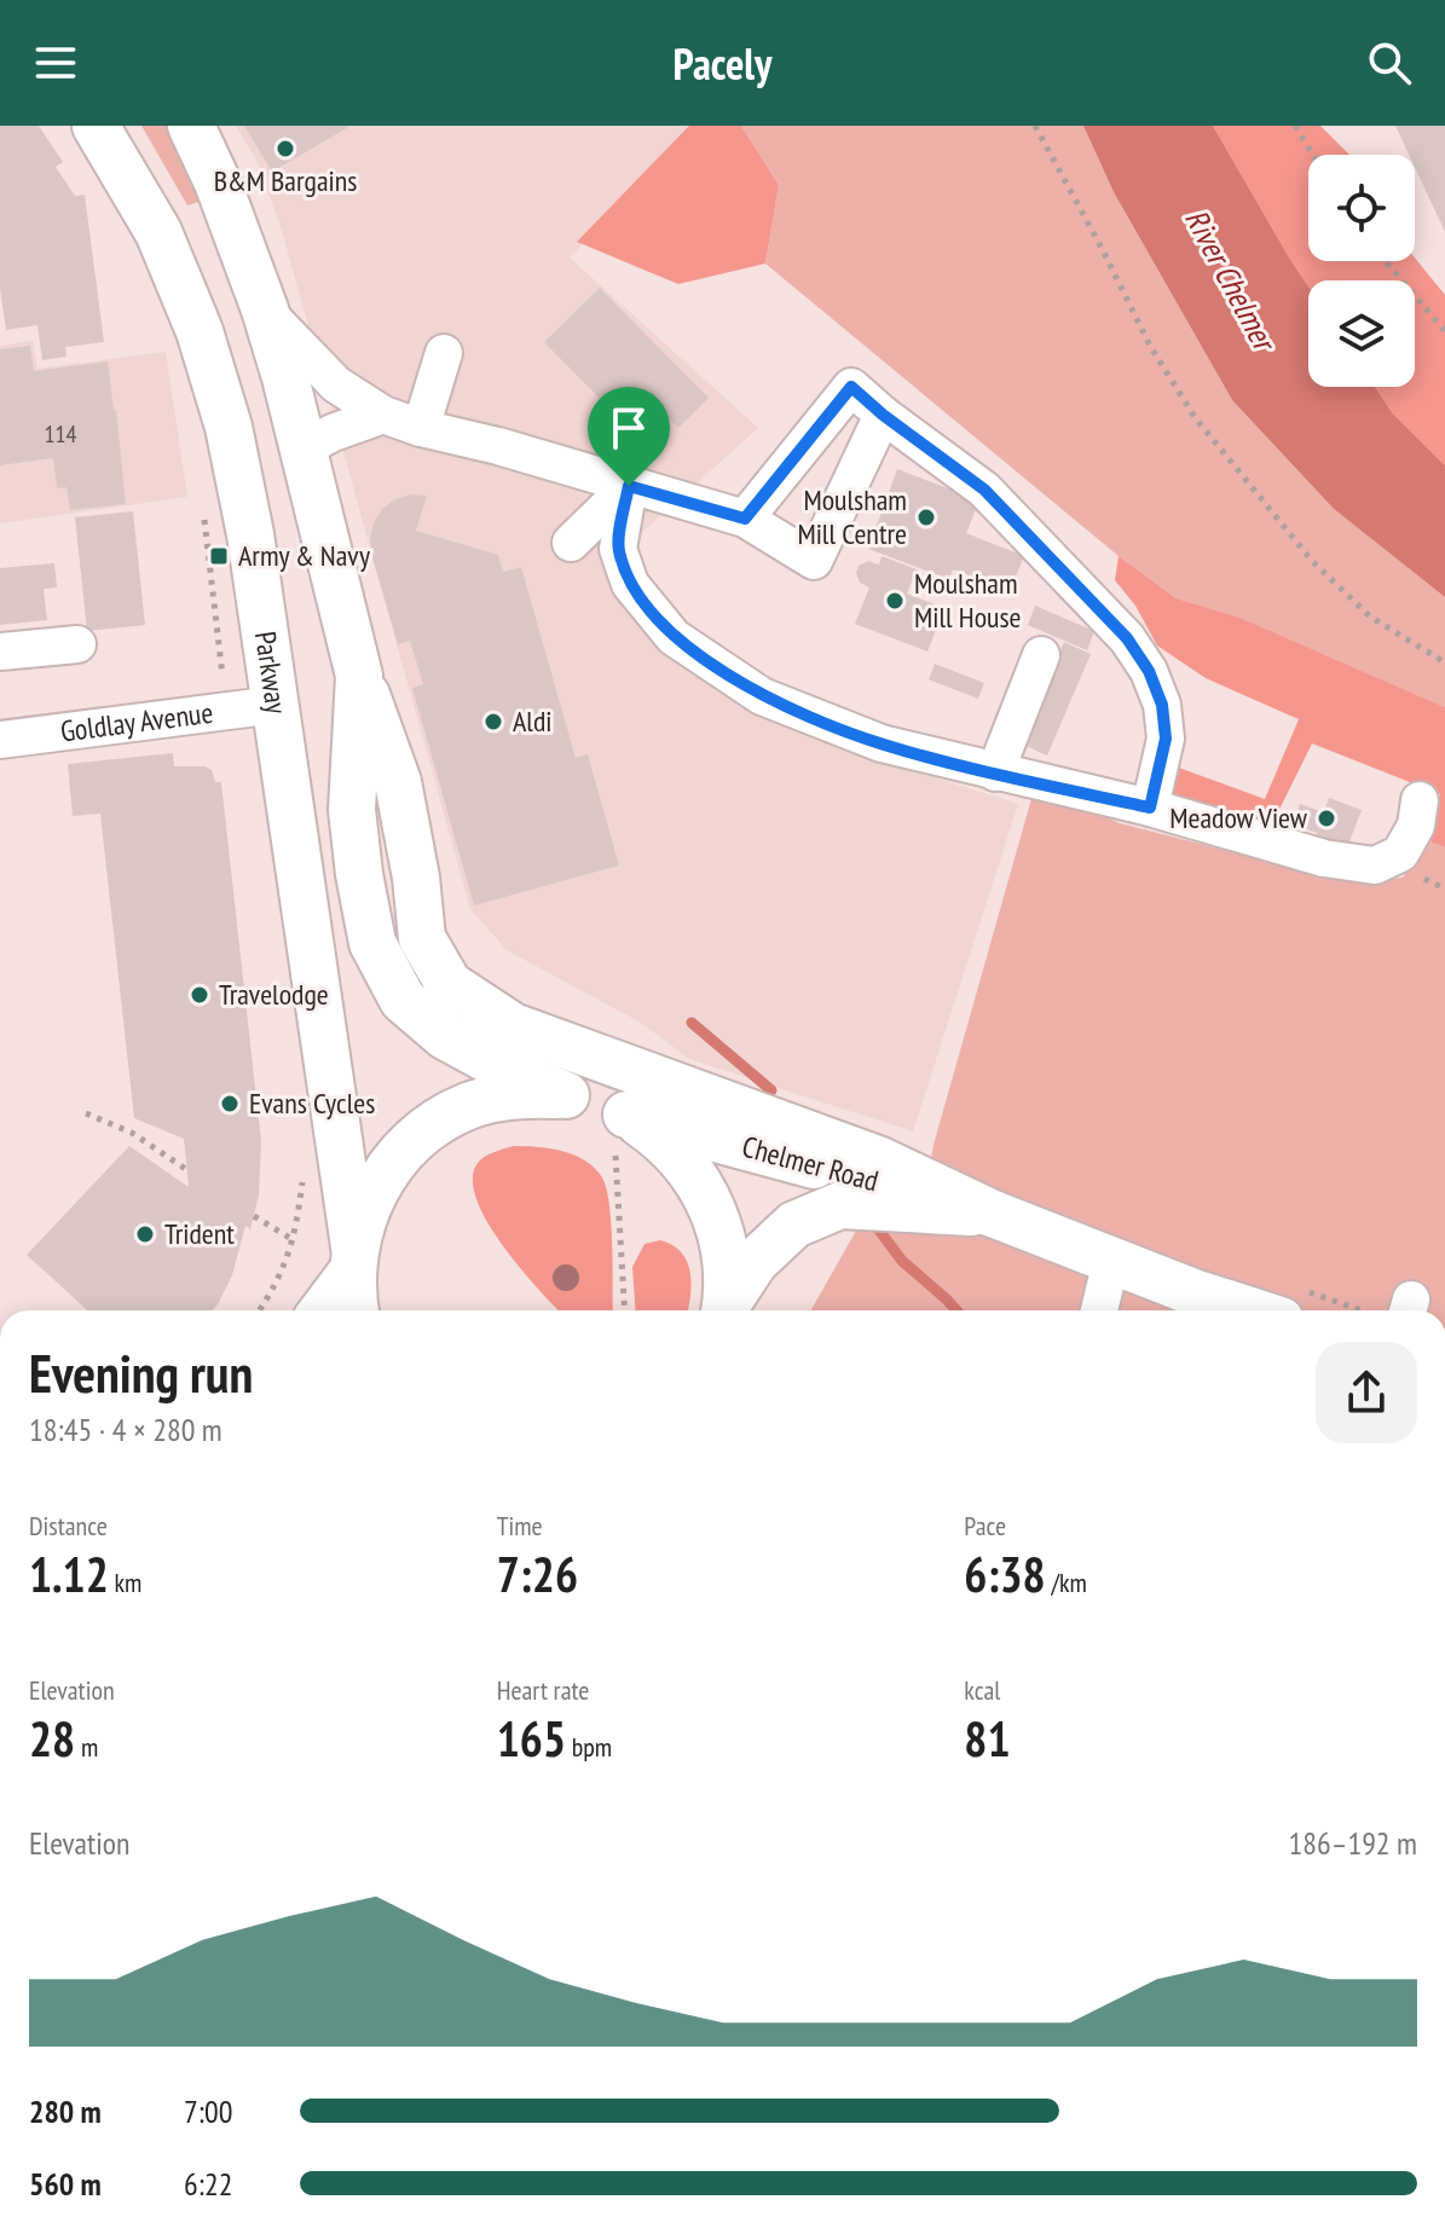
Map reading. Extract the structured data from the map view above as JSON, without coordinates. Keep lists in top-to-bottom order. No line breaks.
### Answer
{"streets":{"main road":["Parkway","Chelmer Road"],"street":["Goldlay Avenue"]},"crossings":[["Parkway","Goldlay Avenue"]],"water":["River Chelmer"],"places":{"other":["B&M Bargains","Moulsham Mill Centre","Moulsham Mill House","Aldi","Meadow View","Travelodge","Evans Cycles","Trident"],"transit":["Army & Navy"]},"house_numbers":["114"],"page":{"header":"Pacely","heading":["Evening run","18:45 · 4 × 280 m"],"stats":[["Distance","1.12 km"],["Time","7:26"],["Pace","6:38 /km"],["Elevation","28 m"],["Heart rate","165 bpm"],["kcal","81"]],"chart":["Elevation","186–192 m"],"list":[{"name":"280 m","note":"7:00"},{"name":"560 m","note":"6:22"}]}}
